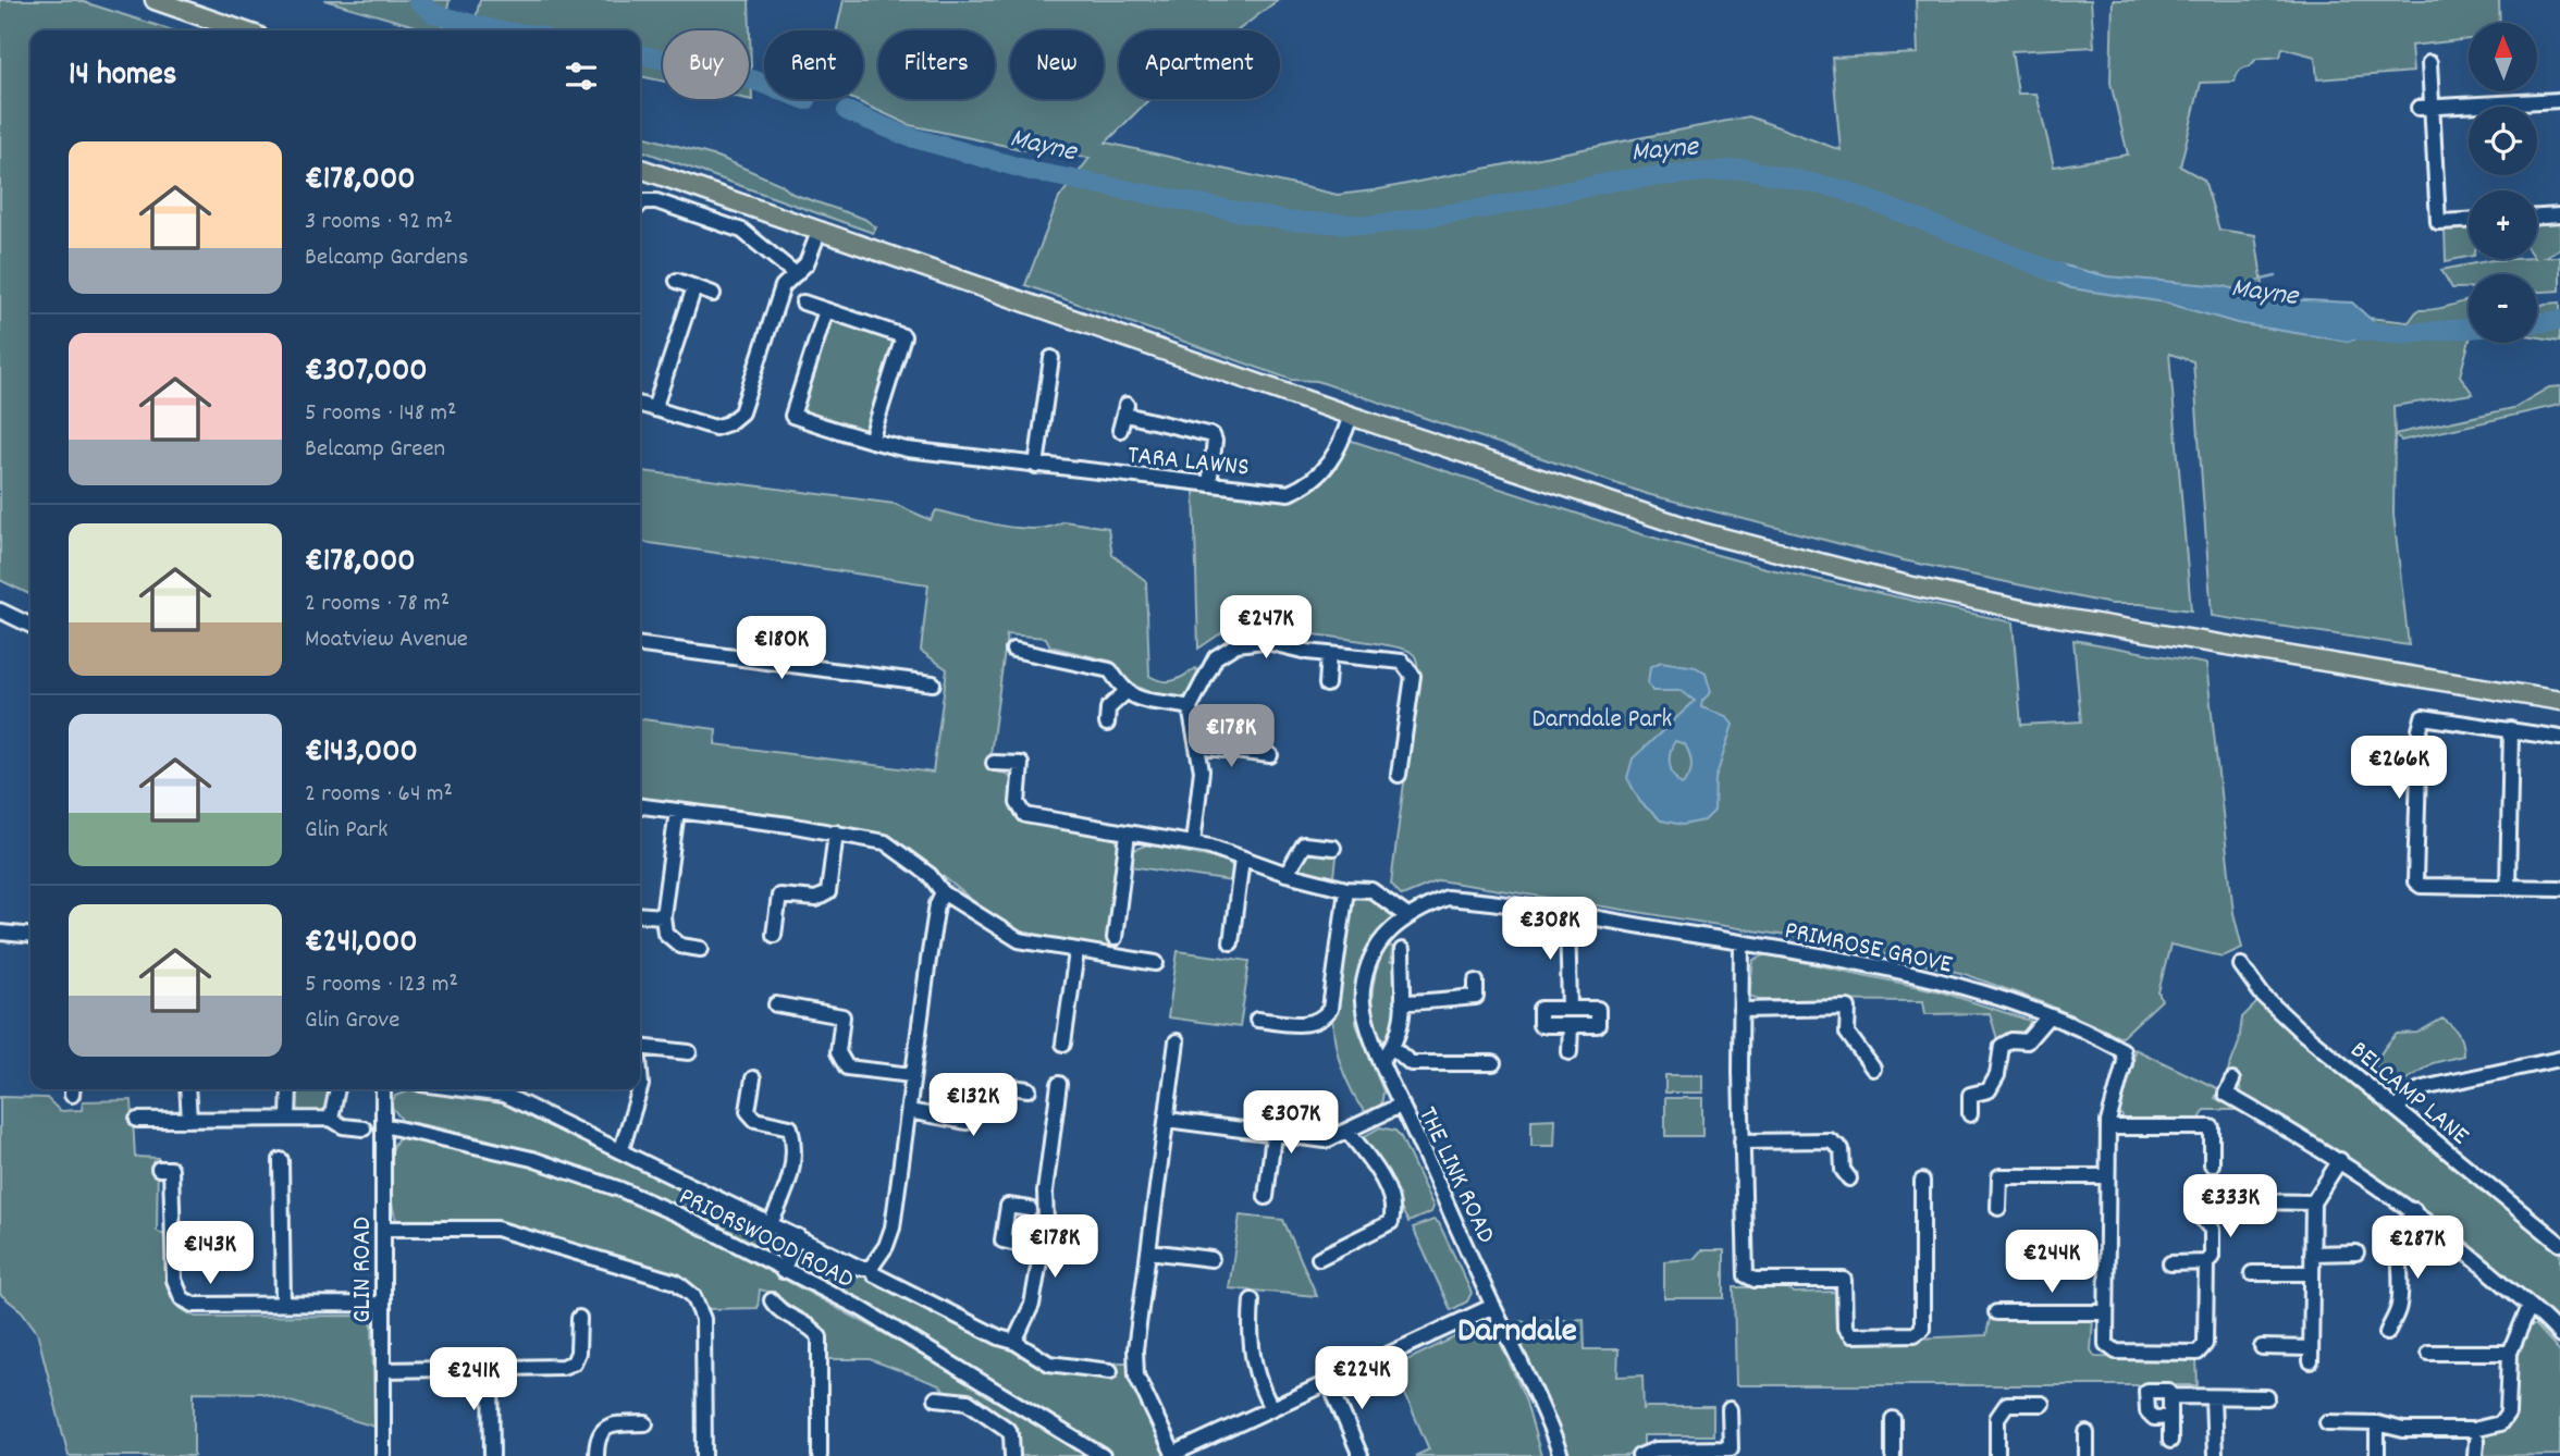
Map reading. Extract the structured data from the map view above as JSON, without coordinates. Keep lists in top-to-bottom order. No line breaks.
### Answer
{"streets":{"street":["TARA LAWNS","PRIMROSE GROVE","BELCAMP LANE","THE LINK ROAD","PRIORSWOOD ROAD","GLIN ROAD"]},"crossings":[["PRIMROSE GROVE","THE LINK ROAD"],["PRIORSWOOD ROAD","GLIN ROAD"]],"districts":["Darndale"],"water":["Mayne"],"parks":["Darndale Park"],"north":"top","page":{"map_buttons":["+","−"],"chip":["Buy","Rent","Filters","New","Apartment"],"heading":"14 homes","list":[{"name":"€178,000","note":"3 rooms · 92 m² · Belcamp Gardens"},{"name":"€307,000","note":"5 rooms · 148 m² · Belcamp Green"},{"name":"€178,000","note":"2 rooms · 78 m² · Moatview Avenue"},{"name":"€143,000","note":"2 rooms · 64 m² · Glin Park"},{"name":"€241,000","note":"5 rooms · 123 m² · Glin Grove"}],"price":["€247K","€180K","€178K","€266K","€308K","€132K","€307K","€333K","€178K","€287K","€143K","€244K","€224K","€241K"]}}
